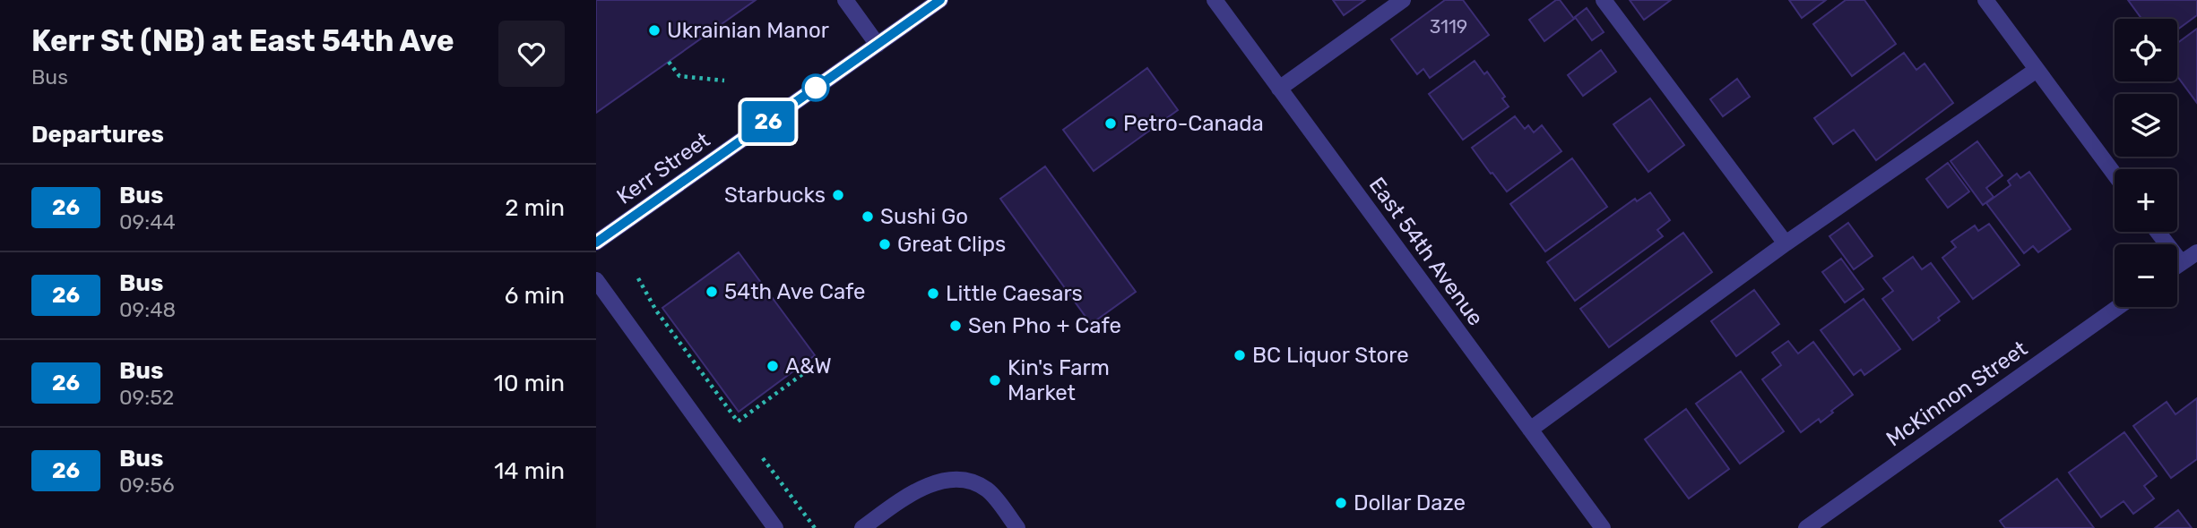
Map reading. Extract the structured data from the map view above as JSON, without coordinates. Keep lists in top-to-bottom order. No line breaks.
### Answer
{"streets":{"street":["Kerr Street","East 54th Avenue","McKinnon Street"]},"places":["Ukrainian Manor","Petro-Canada","Starbucks","Sushi Go","Great Clips","54th Ave Cafe","Little Caesars","Sen Pho + Cafe","BC Liquor Store","A&W","Kin's Farm Market","Dollar Daze"],"lines":["bus line 26"],"house_numbers":["3119"],"page":{"heading":[["Kerr St (NB) at East 54th Ave","Bus"],"Departures"],"on_map":"26","map_buttons":["+","−"],"list":[{"mark":"26","name":"Bus","note":"09:44","value":"2 min"},{"mark":"26","name":"Bus","note":"09:48","value":"6 min"},{"mark":"26","name":"Bus","note":"09:52","value":"10 min"},{"mark":"26","name":"Bus","note":"09:56","value":"14 min"}]}}
